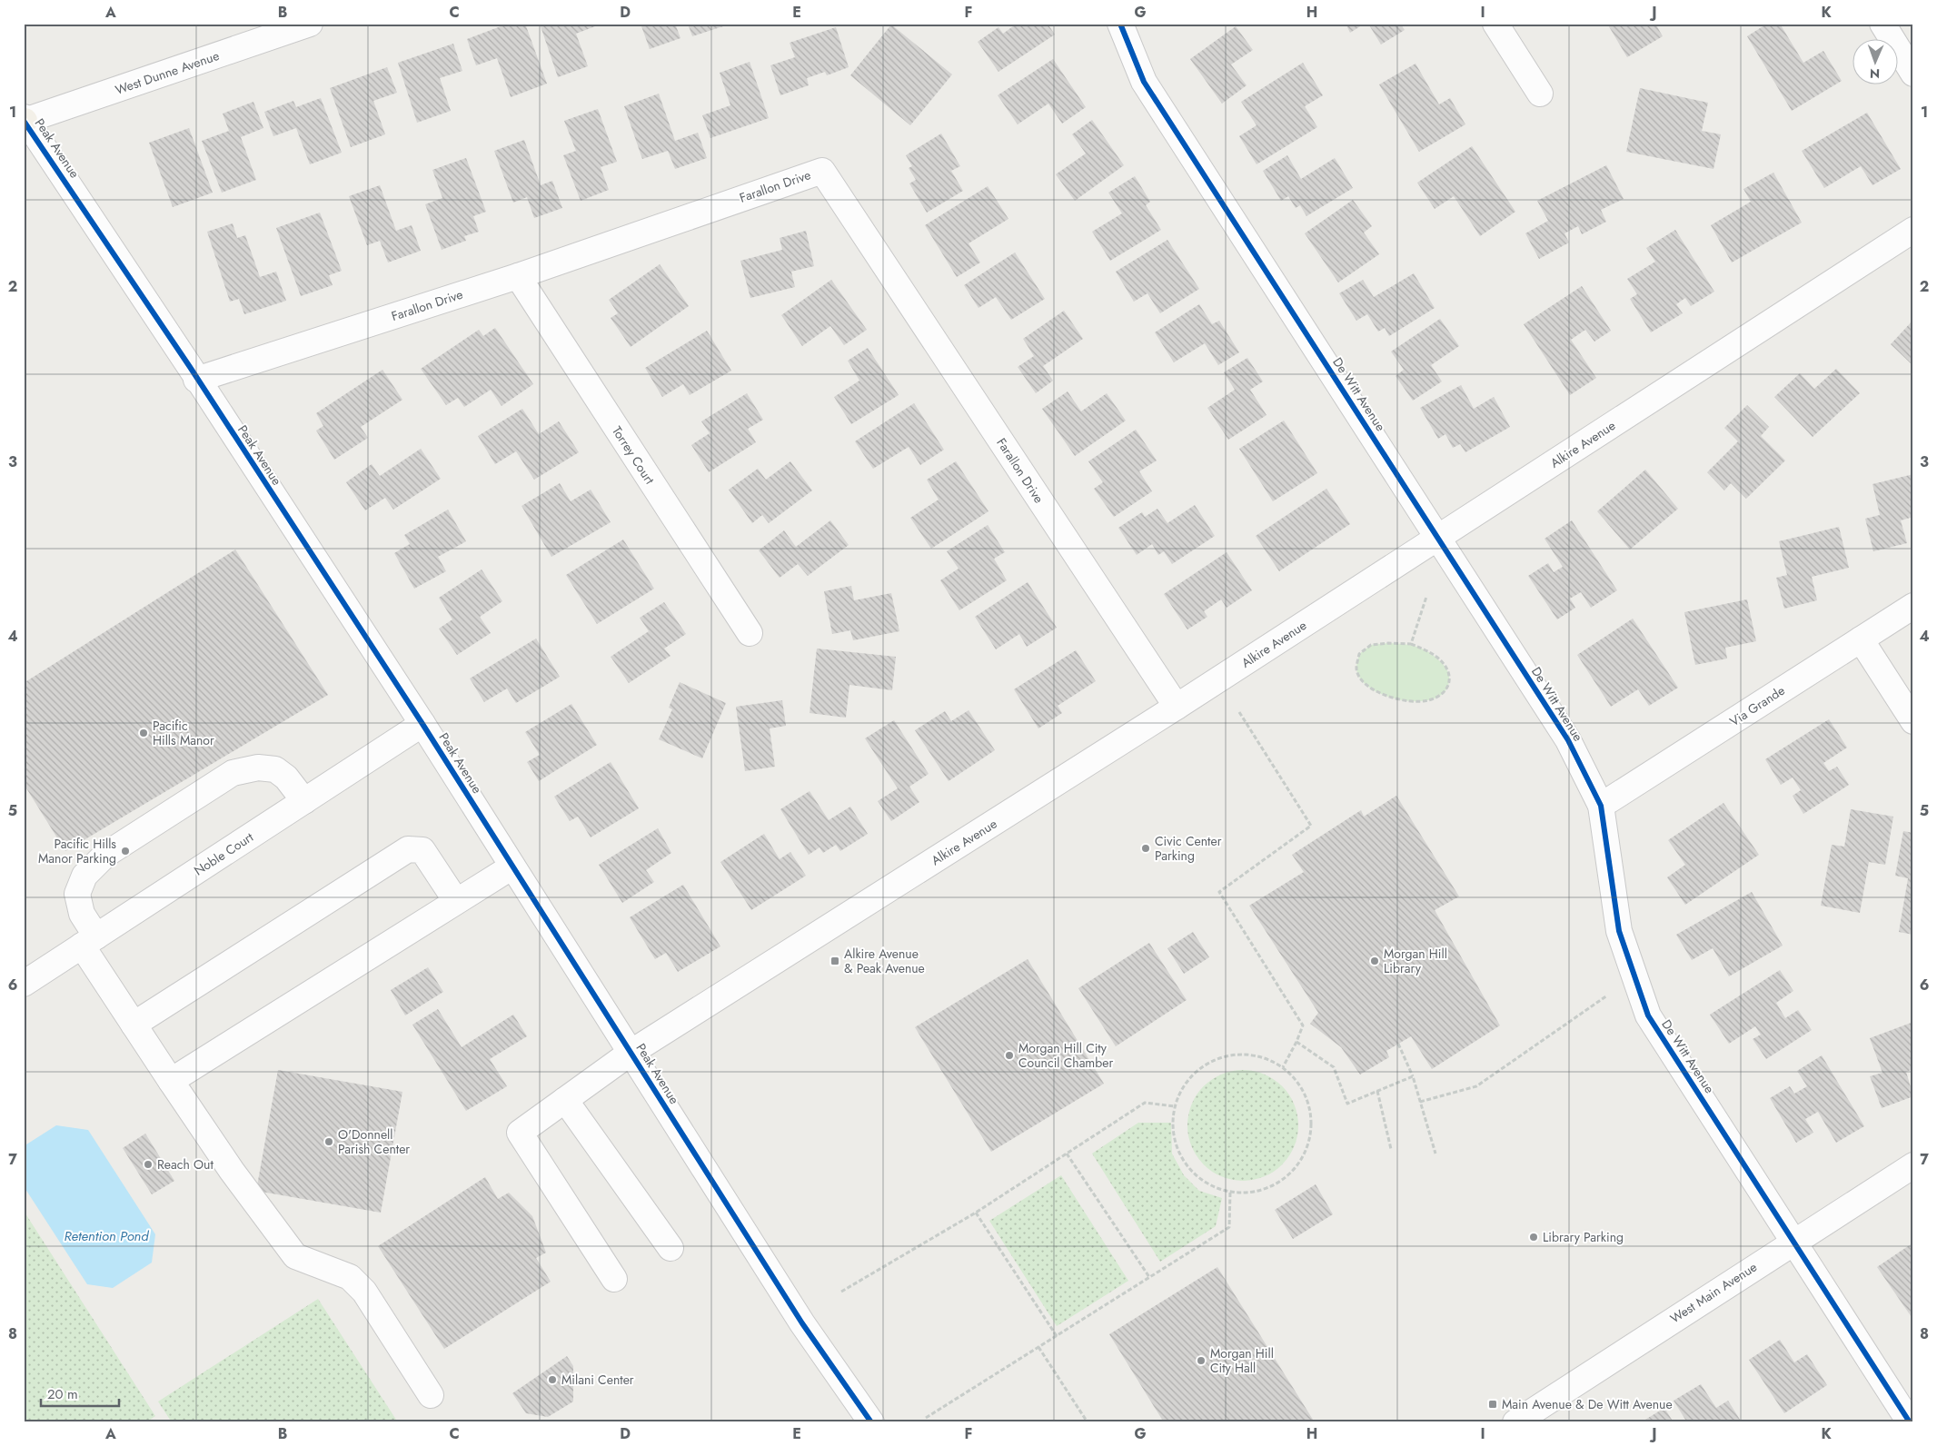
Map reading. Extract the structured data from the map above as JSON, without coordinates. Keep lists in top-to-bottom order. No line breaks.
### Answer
{"streets":{"street":["West Dunne Avenue","Peak Avenue","Farallon Drive","De Witt Avenue","Alkire Avenue","Torrey Court","Via Grande","Noble Court","West Main Avenue"]},"crossings":[["West Dunne Avenue","Peak Avenue"],["Peak Avenue","Farallon Drive"],["Peak Avenue","Alkire Avenue"],["Peak Avenue","Noble Court"],["Farallon Drive","Alkire Avenue"],["Farallon Drive","Torrey Court"],["De Witt Avenue","Alkire Avenue"],["De Witt Avenue","Via Grande"],["De Witt Avenue","West Main Avenue"]],"water":["Retention Pond"],"places":{"other":["Pacific Hills Manor","Civic Center Parking","Pacific Hills Manor Parking","Morgan Hill Library","Morgan Hill City Council Chamber","O'Donnell Parish Center","Reach Out","Library Parking","Morgan Hill City Hall","Milani Center"],"transit":["Alkire Avenue & Peak Avenue","Main Avenue & De Witt Avenue"]},"scale_bar":"20 m","north":"bottom","grid":{"columns":["A","B","C","D","E","F","G","H","I","J","K"],"rows":["1","2","3","4","5","6","7","8"]}}
